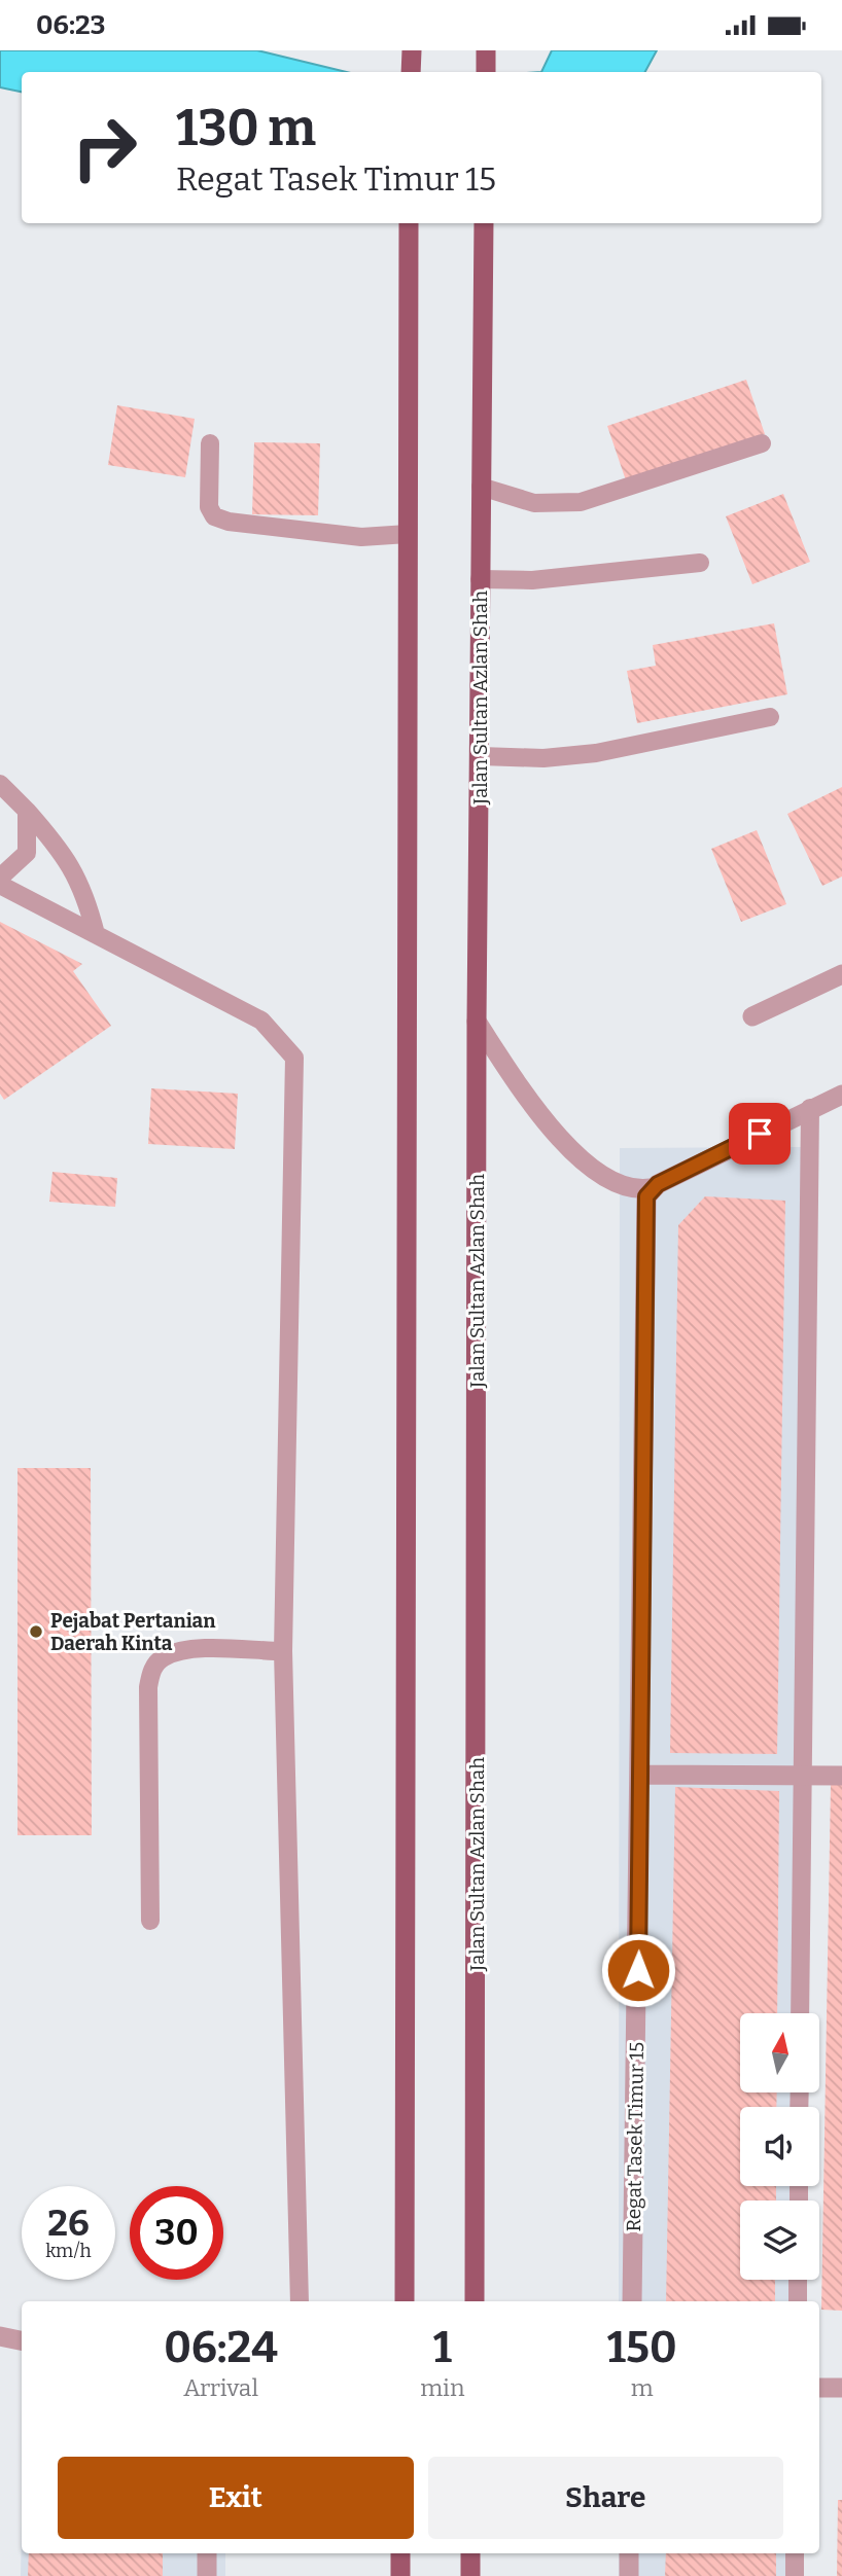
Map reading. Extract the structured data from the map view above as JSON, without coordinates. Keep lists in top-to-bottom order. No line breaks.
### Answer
{"streets":{"main road":["Jalan Sultan Azlan Shah"],"street":["Regat Tasek Timur 15"]},"places":["Pejabat Pertanian Daerah Kinta"],"north":"top","page":{"status":"06:23","turn":["130 m","Regat Tasek Timur 15"],"speed":"26 km/h","limit":"30","eta":["06:24","Arrival","1","min","150","m"],"buttons":["Exit","Share"]}}
